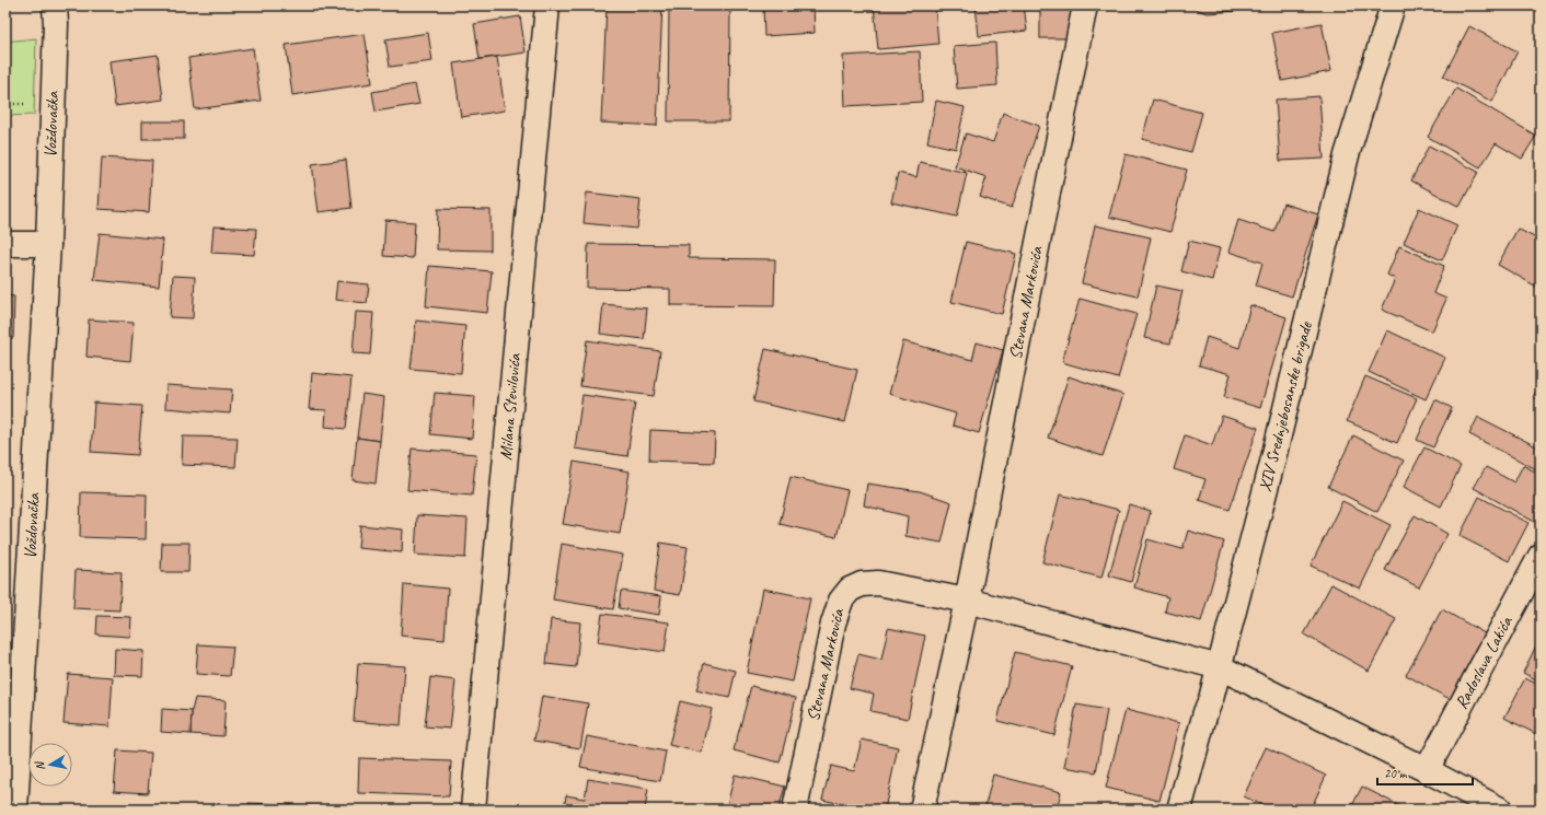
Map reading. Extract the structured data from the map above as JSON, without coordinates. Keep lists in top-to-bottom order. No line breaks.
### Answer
{"streets":{"street":["Voždovačka","Stevana Markovića","Milana Stevilovića","XIV Srednjebosanske brigade","Radoslava Lakića"]},"crossings":[["Stevana Markovića","XIV Srednjebosanske brigade"]],"scale_bar":"20 m","north":"left"}
